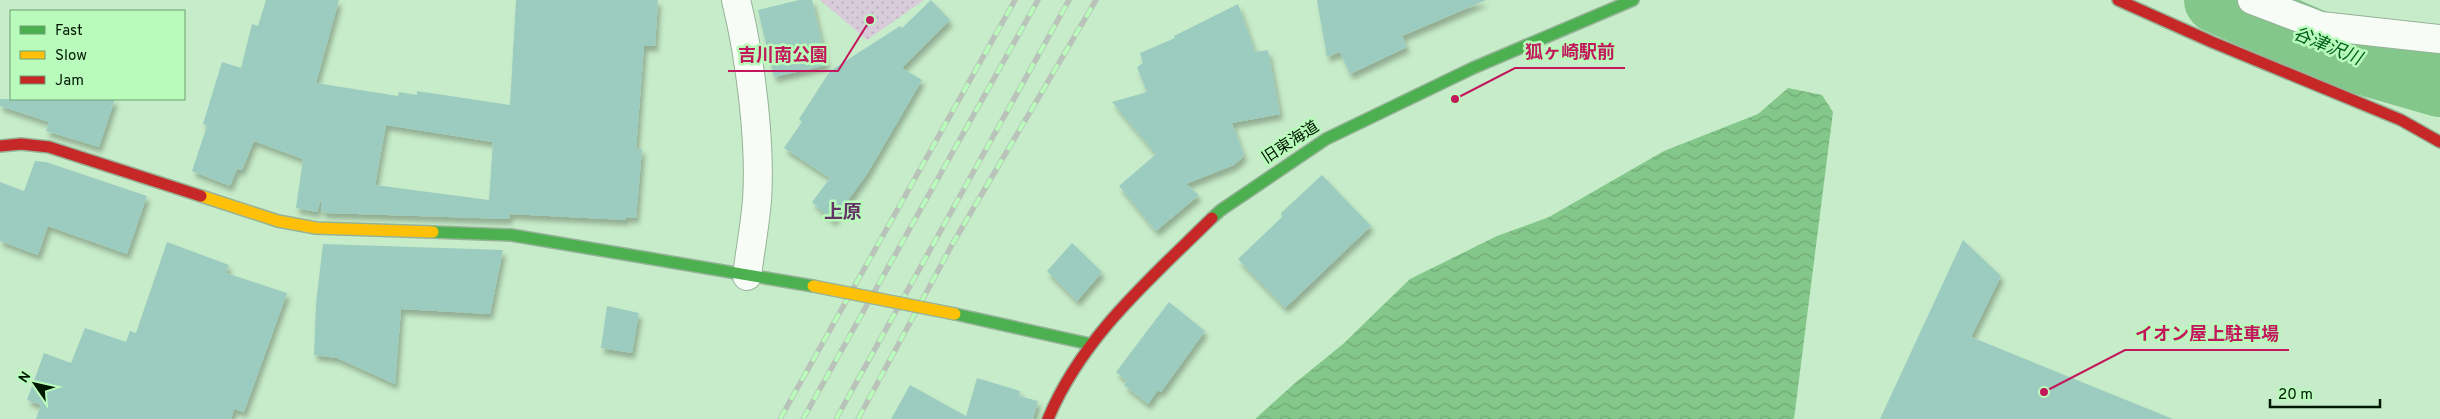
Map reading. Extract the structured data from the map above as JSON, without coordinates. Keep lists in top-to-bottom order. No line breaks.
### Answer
{"streets":{"street":["旧東海道"]},"districts":["上原"],"water":["谷津沢川"],"places":["吉川南公園","狐ヶ崎駅前","イオン屋上駐車場"],"legend":["Fast","Slow","Jam"],"scale_bar":"20 m","north":"top left"}
